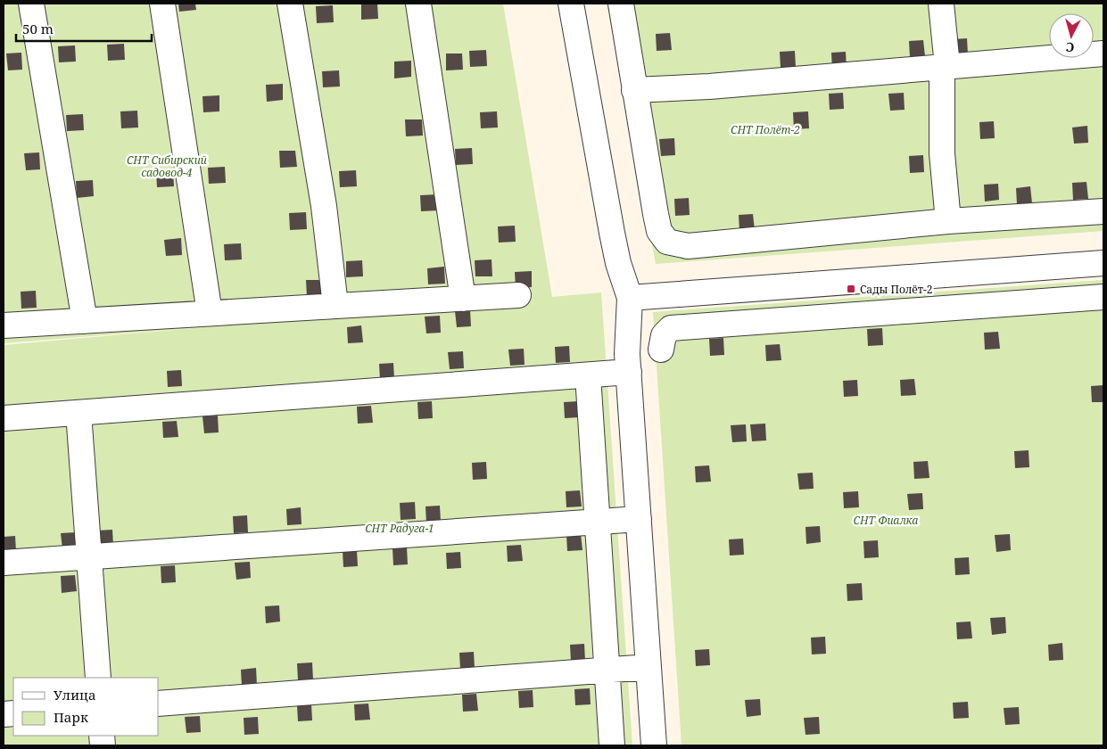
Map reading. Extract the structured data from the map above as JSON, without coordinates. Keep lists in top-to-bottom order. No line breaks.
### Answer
{"parks":["СНТ Полёт-2","СНТ Сибирский садовод-4","СНТ Фиалка","СНТ Радуга-1"],"places":{"transit":["Сады Полёт-2"]},"legend":["Улица","Парк"],"scale_bar":"50 m","north":"bottom"}
